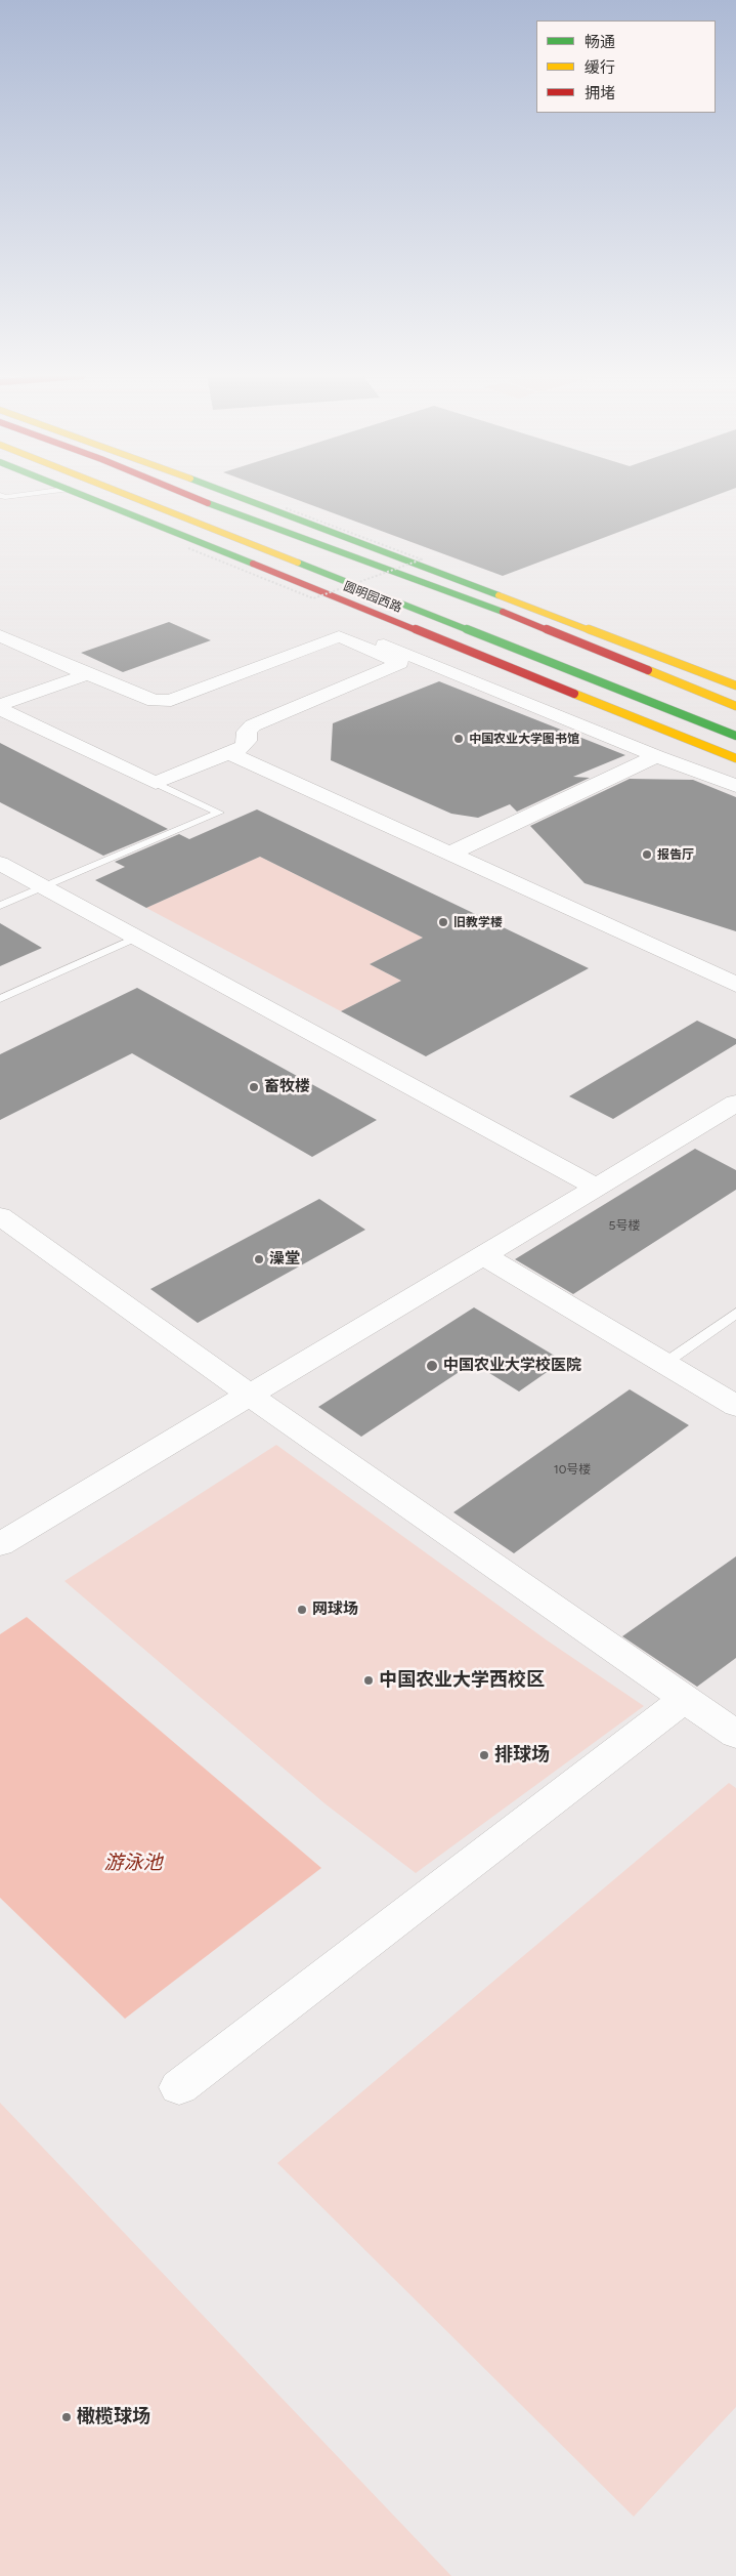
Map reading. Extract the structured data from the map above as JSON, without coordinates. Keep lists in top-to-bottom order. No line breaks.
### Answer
{"streets":{"main road":["圆明园西路"]},"water":["游泳池"],"places":["中国农业大学图书馆","报告厅","旧教学楼","畜牧楼","澡堂","中国农业大学校医院","网球场","中国农业大学西校区","排球场","橄榄球场"],"house_numbers":["5号楼","10号楼"],"legend":["畅通","缓行","拥堵"]}
